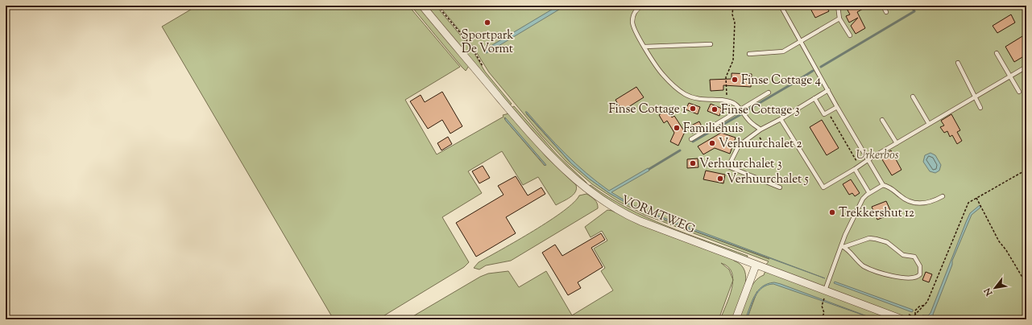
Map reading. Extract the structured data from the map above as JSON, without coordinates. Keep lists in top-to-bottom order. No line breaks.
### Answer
{"streets":{"street":["VORMTWEG"]},"parks":["Urkerbos"],"places":["Sportpark De Vormt","Finse Cottage 4","Finse Cottage 1","Finse Cottage 3","Familiehuis","Verhuurchalet 2","Verhuurchalet 3","Verhuurchalet 5","Trekkershut 12"],"north":"bottom left"}
